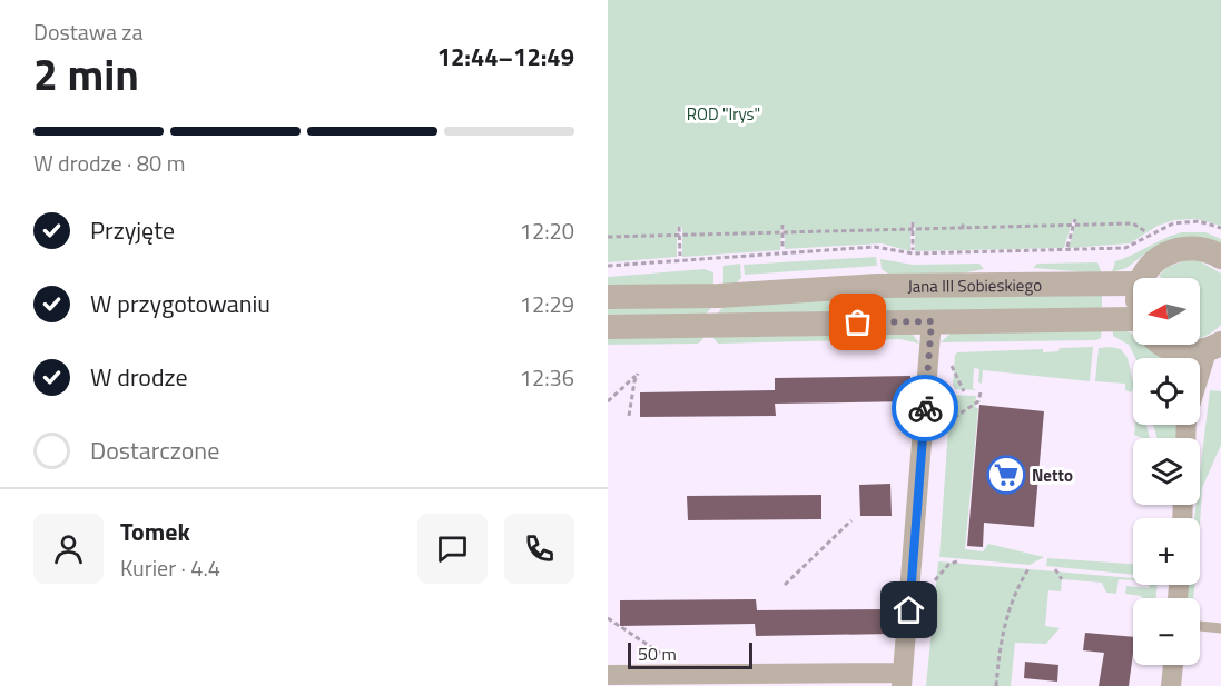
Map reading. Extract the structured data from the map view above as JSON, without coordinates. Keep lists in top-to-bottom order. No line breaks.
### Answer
{"streets":{"street":["Jana III Sobieskiego"]},"parks":["ROD \"Irys\""],"places":{"supermarket":["Netto"]},"scale_bar":"50 m","north":"left","page":{"heading":["2 min","Dostawa za","12:44–12:49"],"panel":["Tomek","Kurier · 4.4"],"bar":"W drodze · 80 m","list":[["Przyjęte","12:20"],["W przygotowaniu","12:29"],["W drodze","12:36"],"Dostarczone"],"map_buttons":["+","−"],"scale":"50 m"}}
